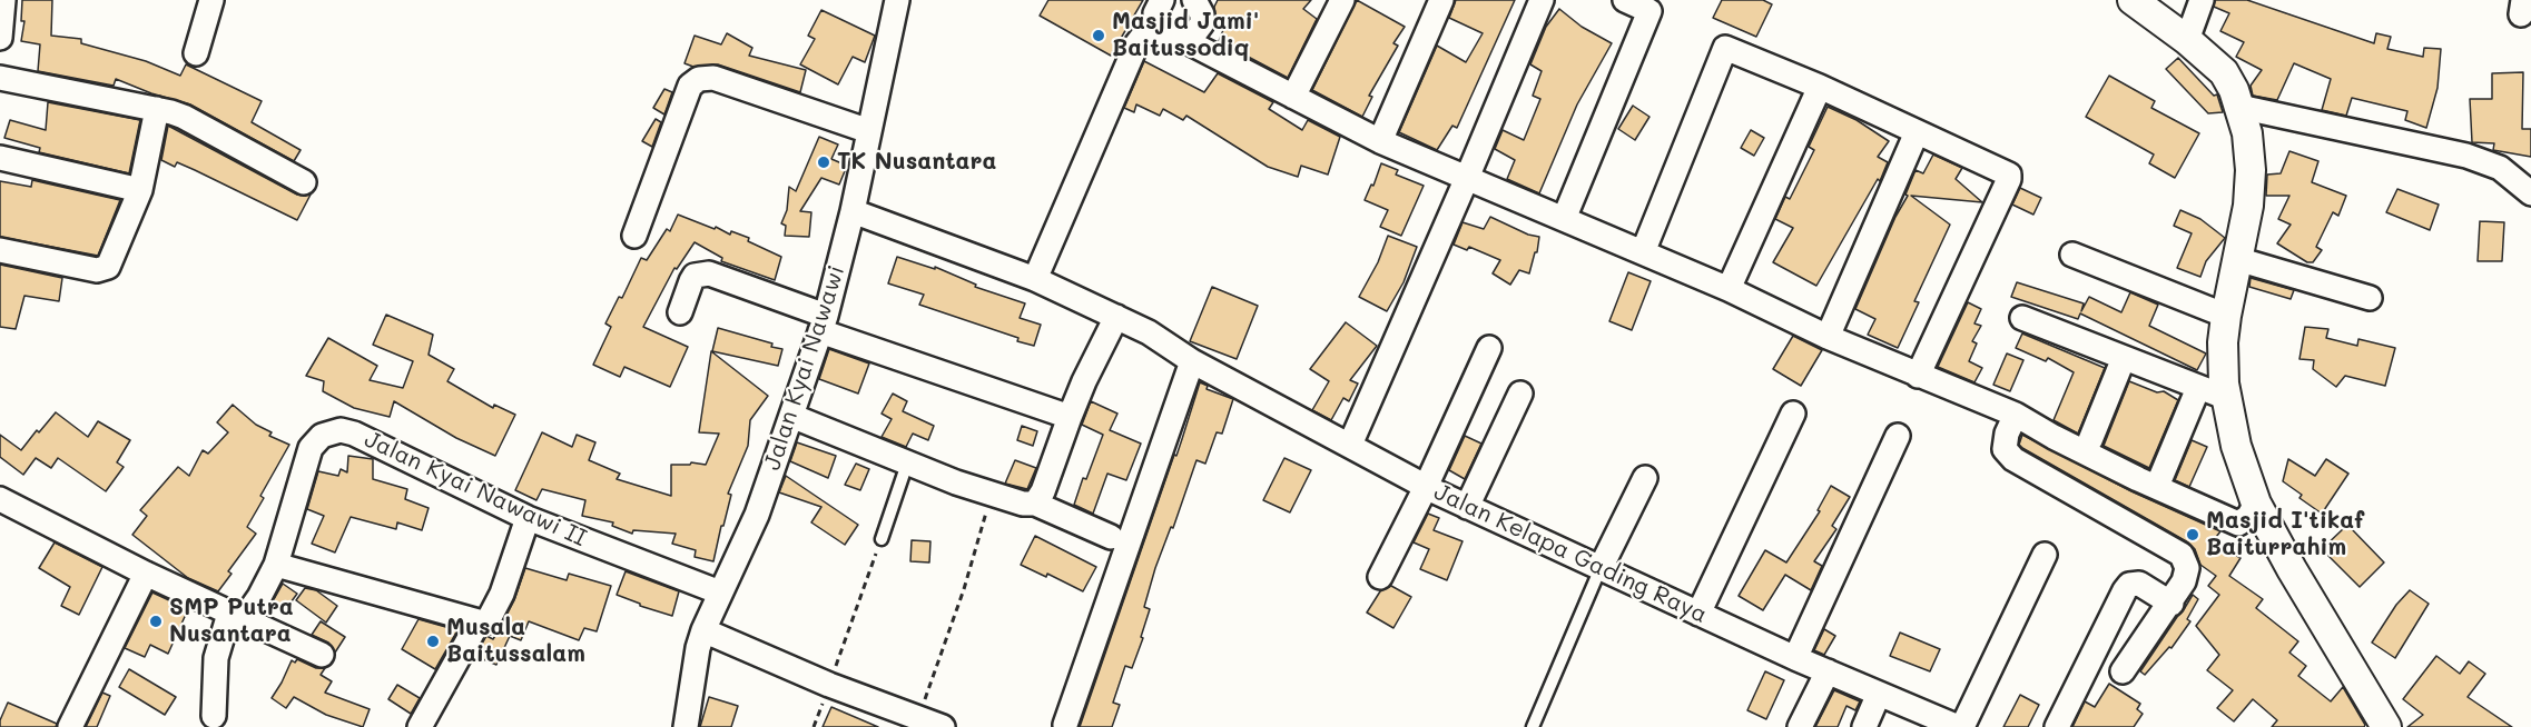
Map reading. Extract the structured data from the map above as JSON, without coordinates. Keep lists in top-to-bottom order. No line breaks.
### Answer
{"streets":{"street":["Jalan Kyai Nawawi","Jalan Kyai Nawawi II","Jalan Kelapa Gading Raya"]},"crossings":[["Jalan Kyai Nawawi","Jalan Kyai Nawawi II"],["Jalan Kyai Nawawi","Jalan Kelapa Gading Raya"]],"places":["Masjid Jami' Baitussodiq","TK Nusantara","Masjid I'tikaf Baiturrahim","SMP Putra Nusantara","Musala Baitussalam"]}
